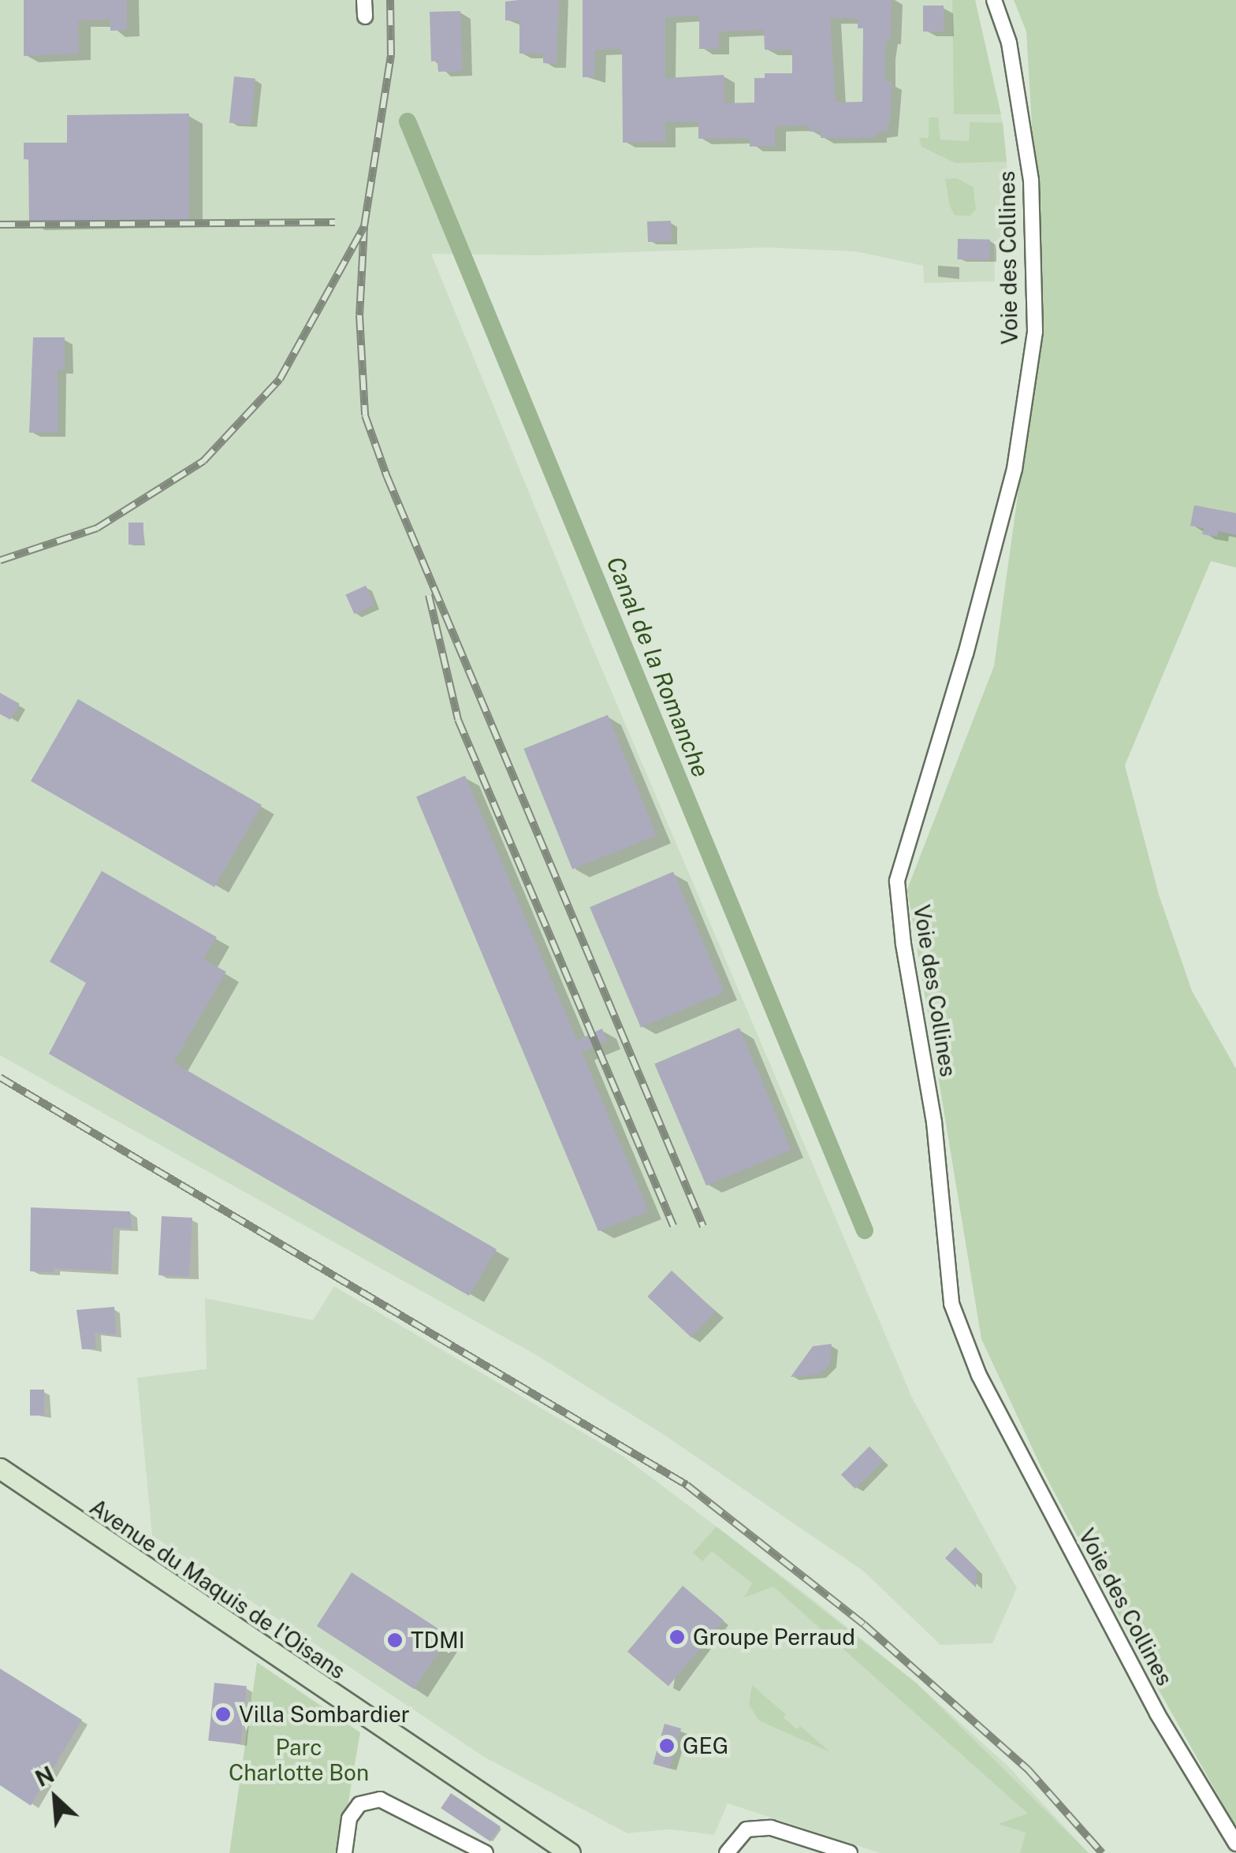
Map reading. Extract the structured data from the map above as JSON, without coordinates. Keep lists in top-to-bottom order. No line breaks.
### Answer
{"streets":{"street":["Voie des Collines","Avenue du Maquis de l'Oisans"]},"water":["Canal de la Romanche"],"parks":["Parc Charlotte Bon"],"places":["Groupe Perraud","TDMI","Villa Sombardier","GEG"],"north":"top left"}
